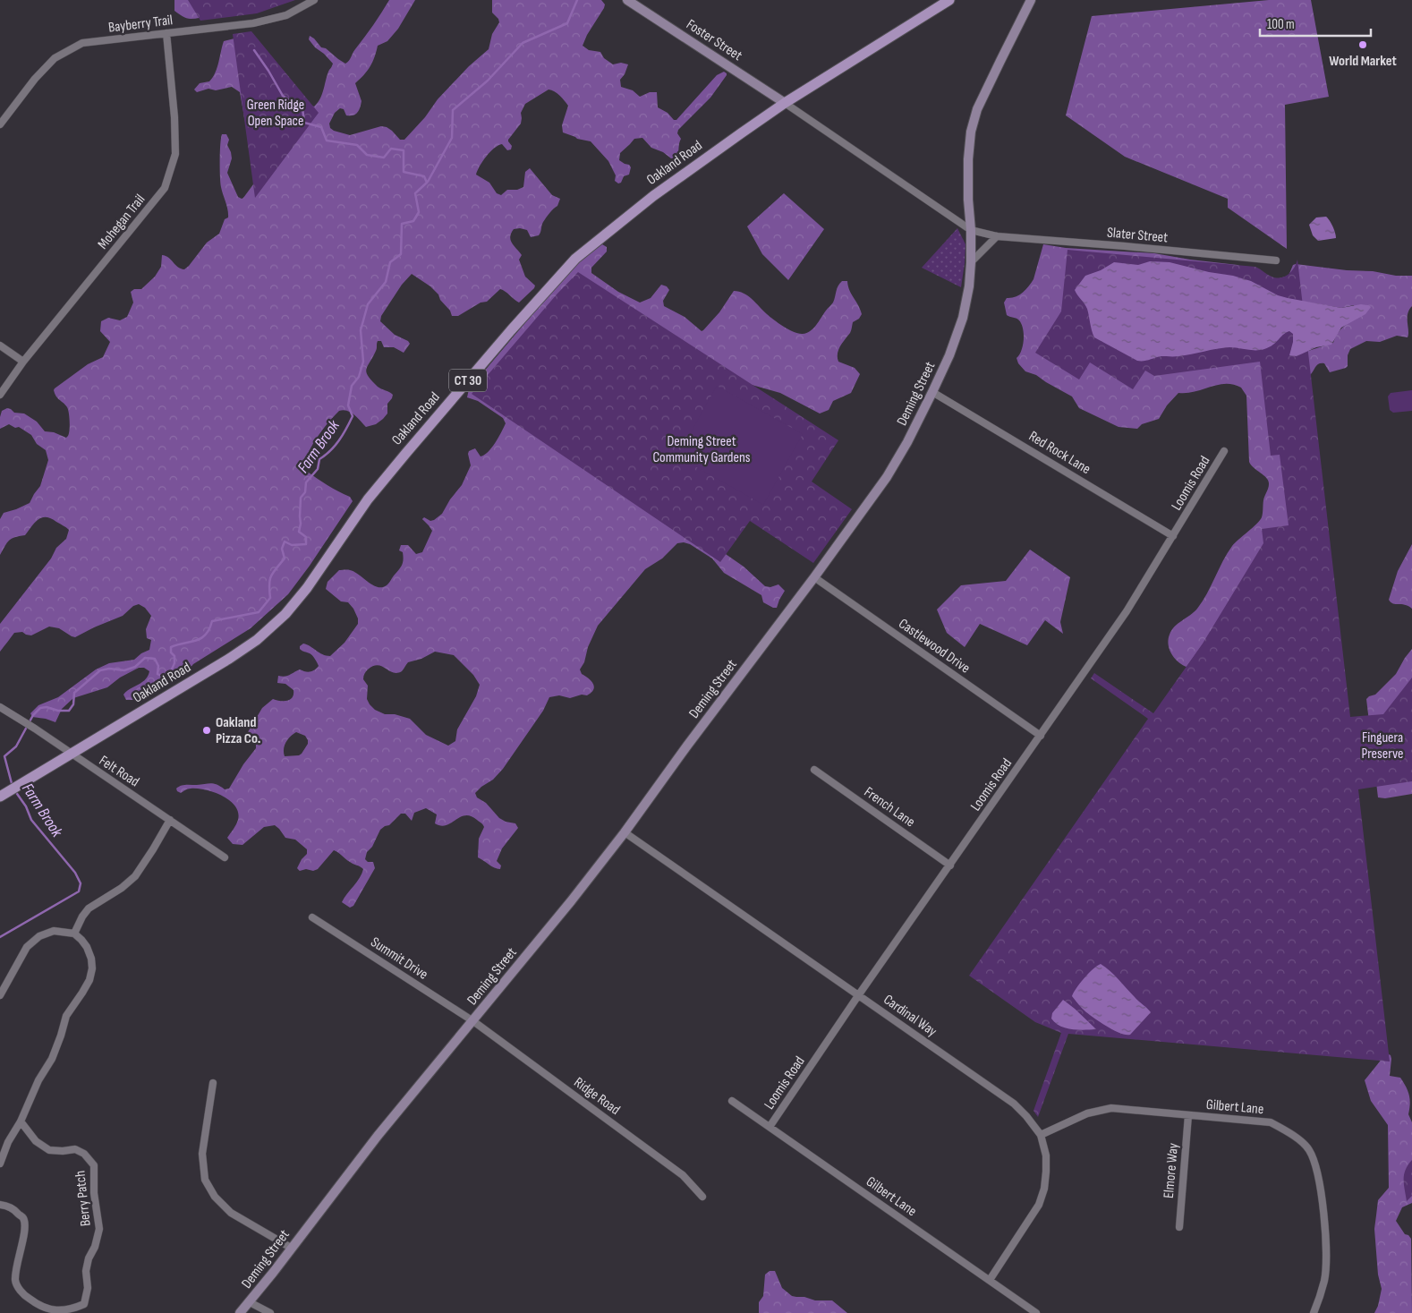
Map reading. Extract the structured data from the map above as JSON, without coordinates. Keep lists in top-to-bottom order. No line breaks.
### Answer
{"streets":{"main road":["Oakland Road","CT 30"],"street":["Bayberry Trail","Foster Street","Mohegan Trail","Slater Street","Deming Street","Red Rock Lane","Loomis Road","Castlewood Drive","Felt Road","French Lane","Summit Drive","Cardinal Way","Ridge Road","Gilbert Lane","Elmore Way","Berry Patch"]},"crossings":[["Bayberry Trail","Mohegan Trail"],["Foster Street","Oakland Road"],["Foster Street","Slater Street"],["Oakland Road","Slater Street"],["Oakland Road","Felt Road"],["Slater Street","Deming Street"],["Deming Street","Red Rock Lane"],["Deming Street","Castlewood Drive"],["Deming Street","Summit Drive"],["Deming Street","Cardinal Way"],["Deming Street","Ridge Road"],["Red Rock Lane","Loomis Road"],["Loomis Road","Castlewood Drive"],["Loomis Road","French Lane"],["Loomis Road","Cardinal Way"],["Loomis Road","Gilbert Lane"],["Summit Drive","Ridge Road"],["Cardinal Way","Gilbert Lane"],["Gilbert Lane","Elmore Way"]],"water":["Farm Brook"],"parks":["Green Ridge Open Space","Deming Street Community Gardens","Finguera Preserve"],"places":["World Market","Oakland Pizza Co."],"scale_bar":"100 m"}
